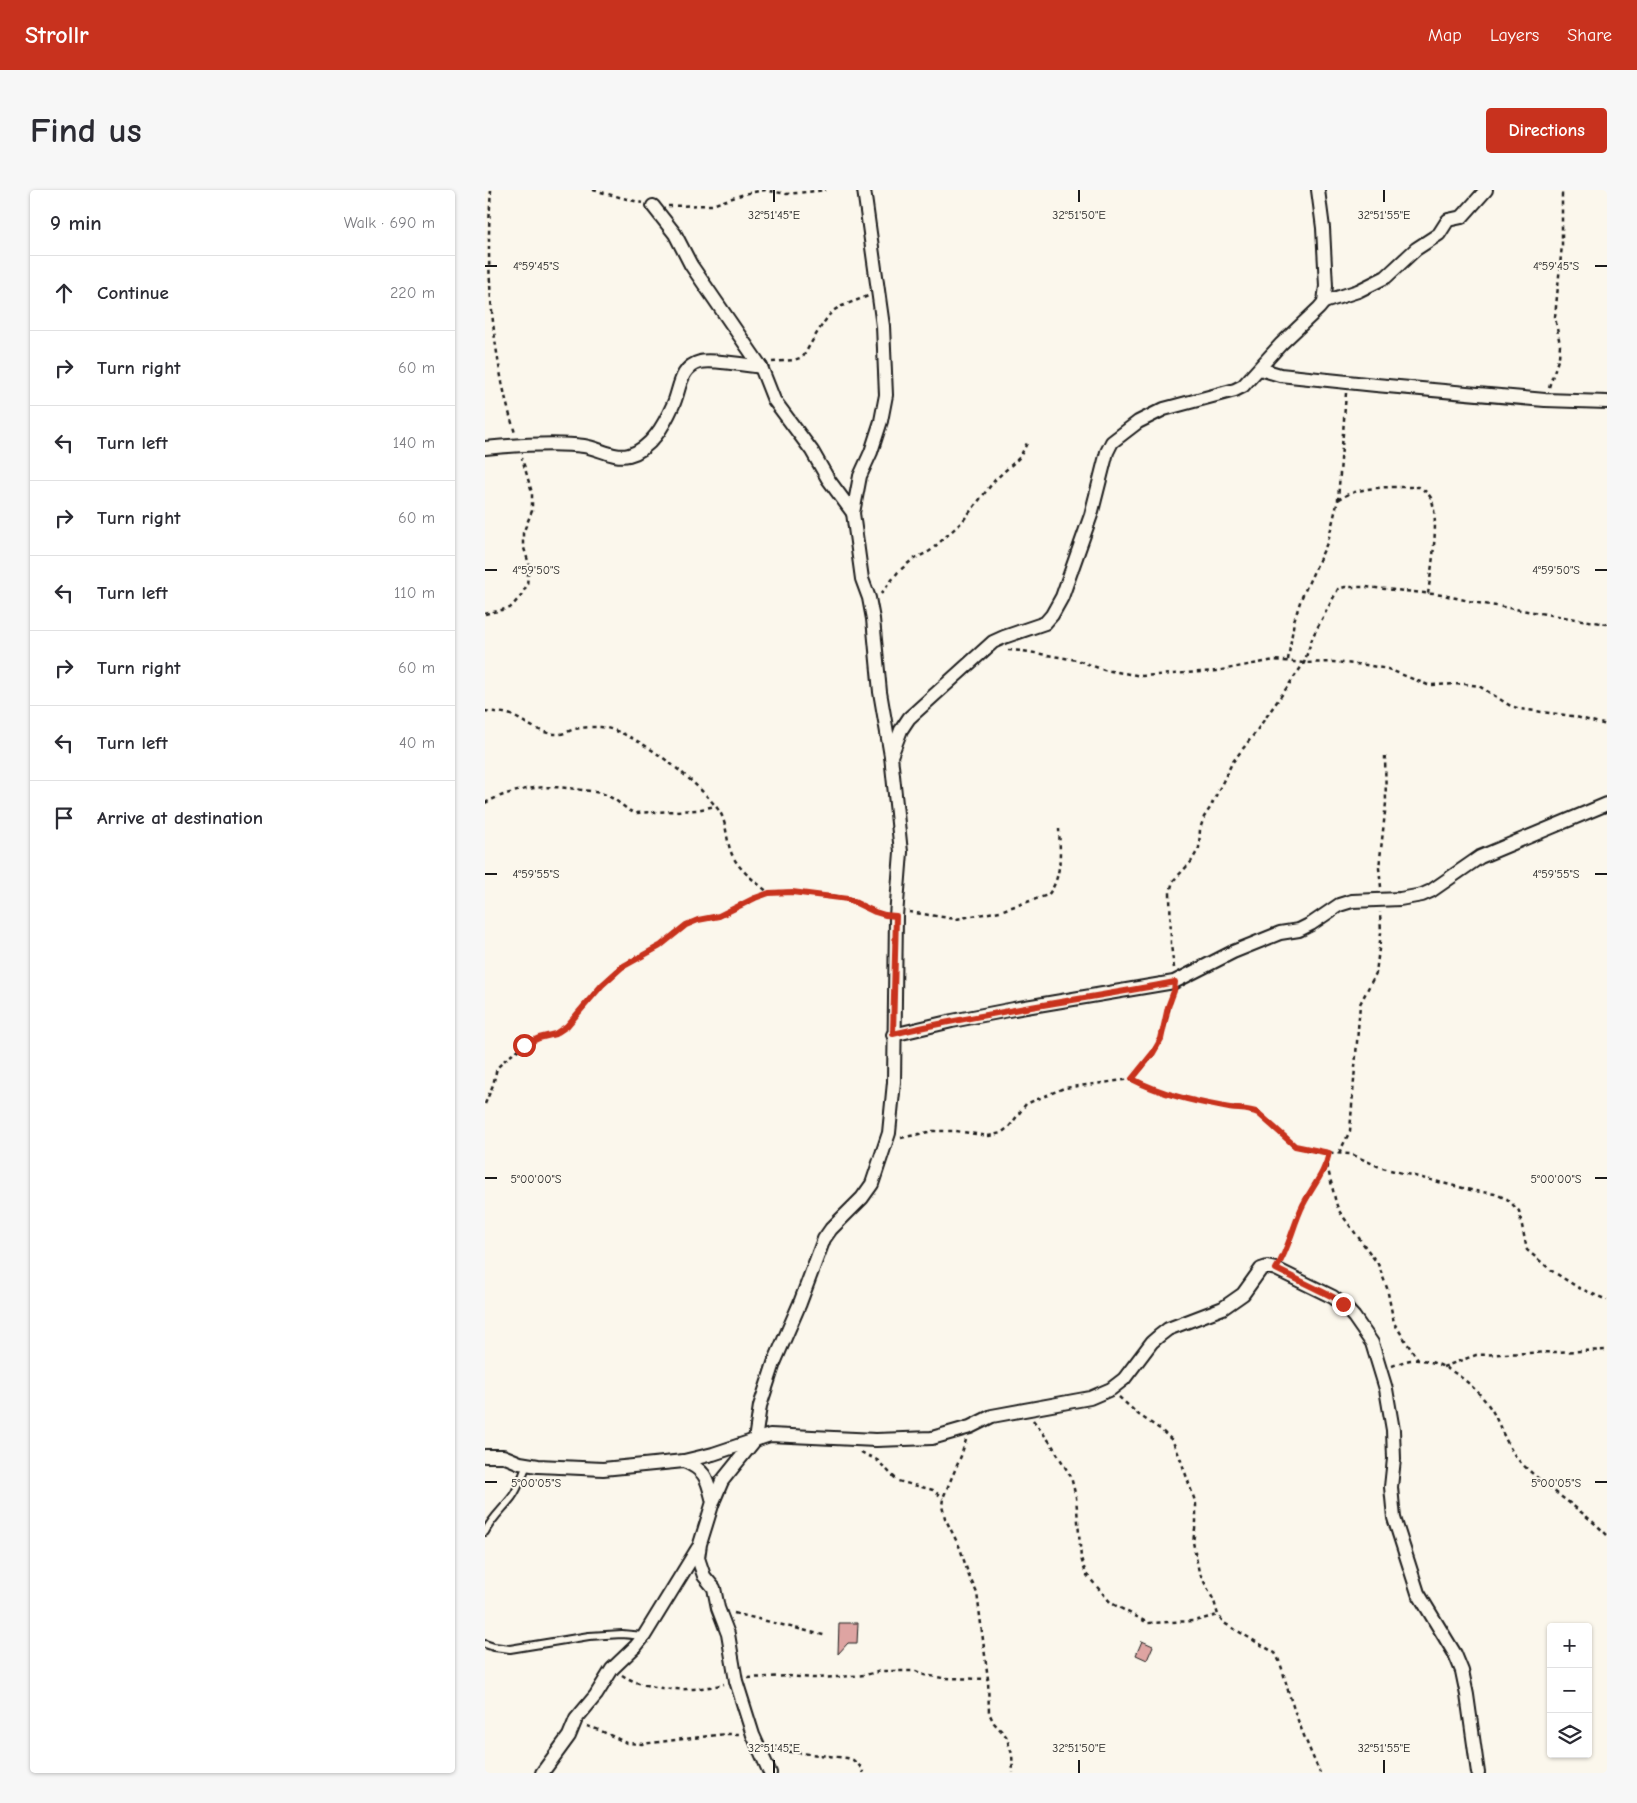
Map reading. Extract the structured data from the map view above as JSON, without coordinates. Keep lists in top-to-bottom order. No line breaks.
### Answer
{"page":{"header":"Strollr","nav":["Map","Layers","Share"],"buttons":"Directions","title":"Find us","heading":["9 min","Walk · 690 m"],"list":[["Continue","220 m"],["Turn right","60 m"],["Turn left","140 m"],["Turn right","60 m"],["Turn left","110 m"],["Turn right","60 m"],["Turn left","40 m"],"Arrive at destination"],"map_buttons":["+","−"]},"coordinates":["32°51'45\"E","32°51'50\"E","32°51'55\"E","4°59'45\"S","4°59'50\"S","4°59'55\"S","5°00'00\"S","5°00'05\"S"]}
